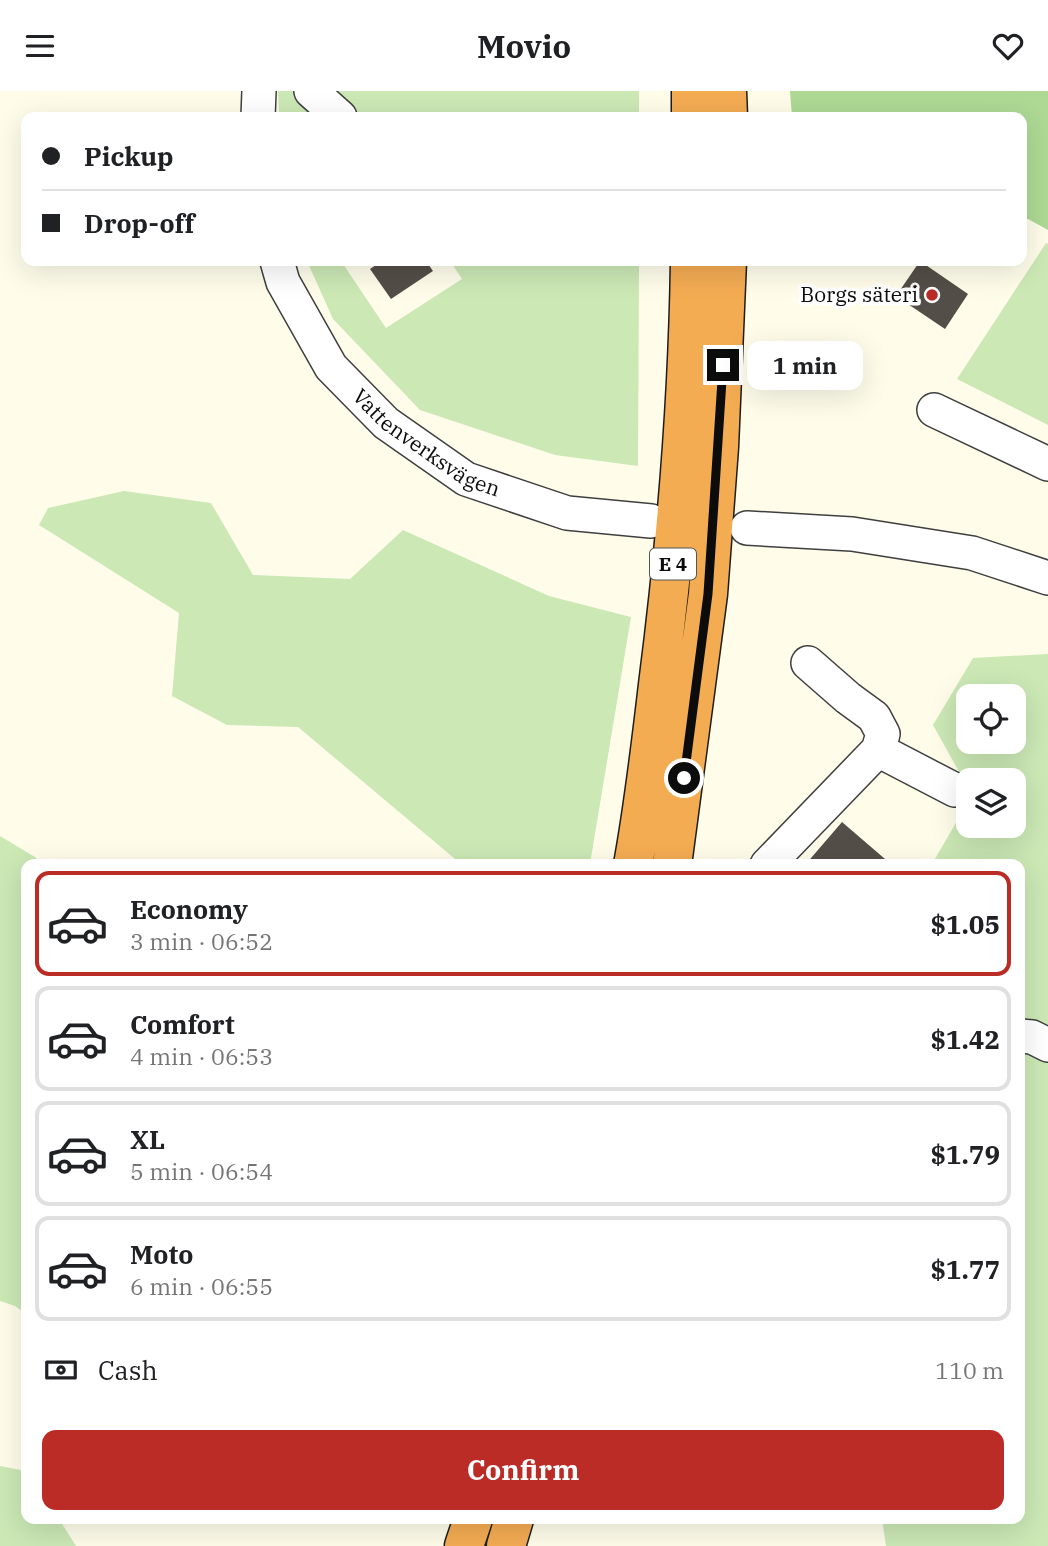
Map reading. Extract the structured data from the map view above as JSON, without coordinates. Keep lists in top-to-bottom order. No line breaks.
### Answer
{"streets":{"highway":["E 4"],"street":["Vattenverksvägen"]},"places":["Borgs säteri"],"page":{"header":"Movio","banner":["Pickup","Drop-off"],"bubble":"1 min","list":[{"name":"Economy","note":"3 min · 06:52","value":"$1.05"},{"name":"Comfort","note":"4 min · 06:53","value":"$1.42"},{"name":"XL","note":"5 min · 06:54","value":"$1.79"},{"name":"Moto","note":"6 min · 06:55","value":"$1.77"}],"pay":["Cash","110 m"],"buttons":"Confirm"}}
